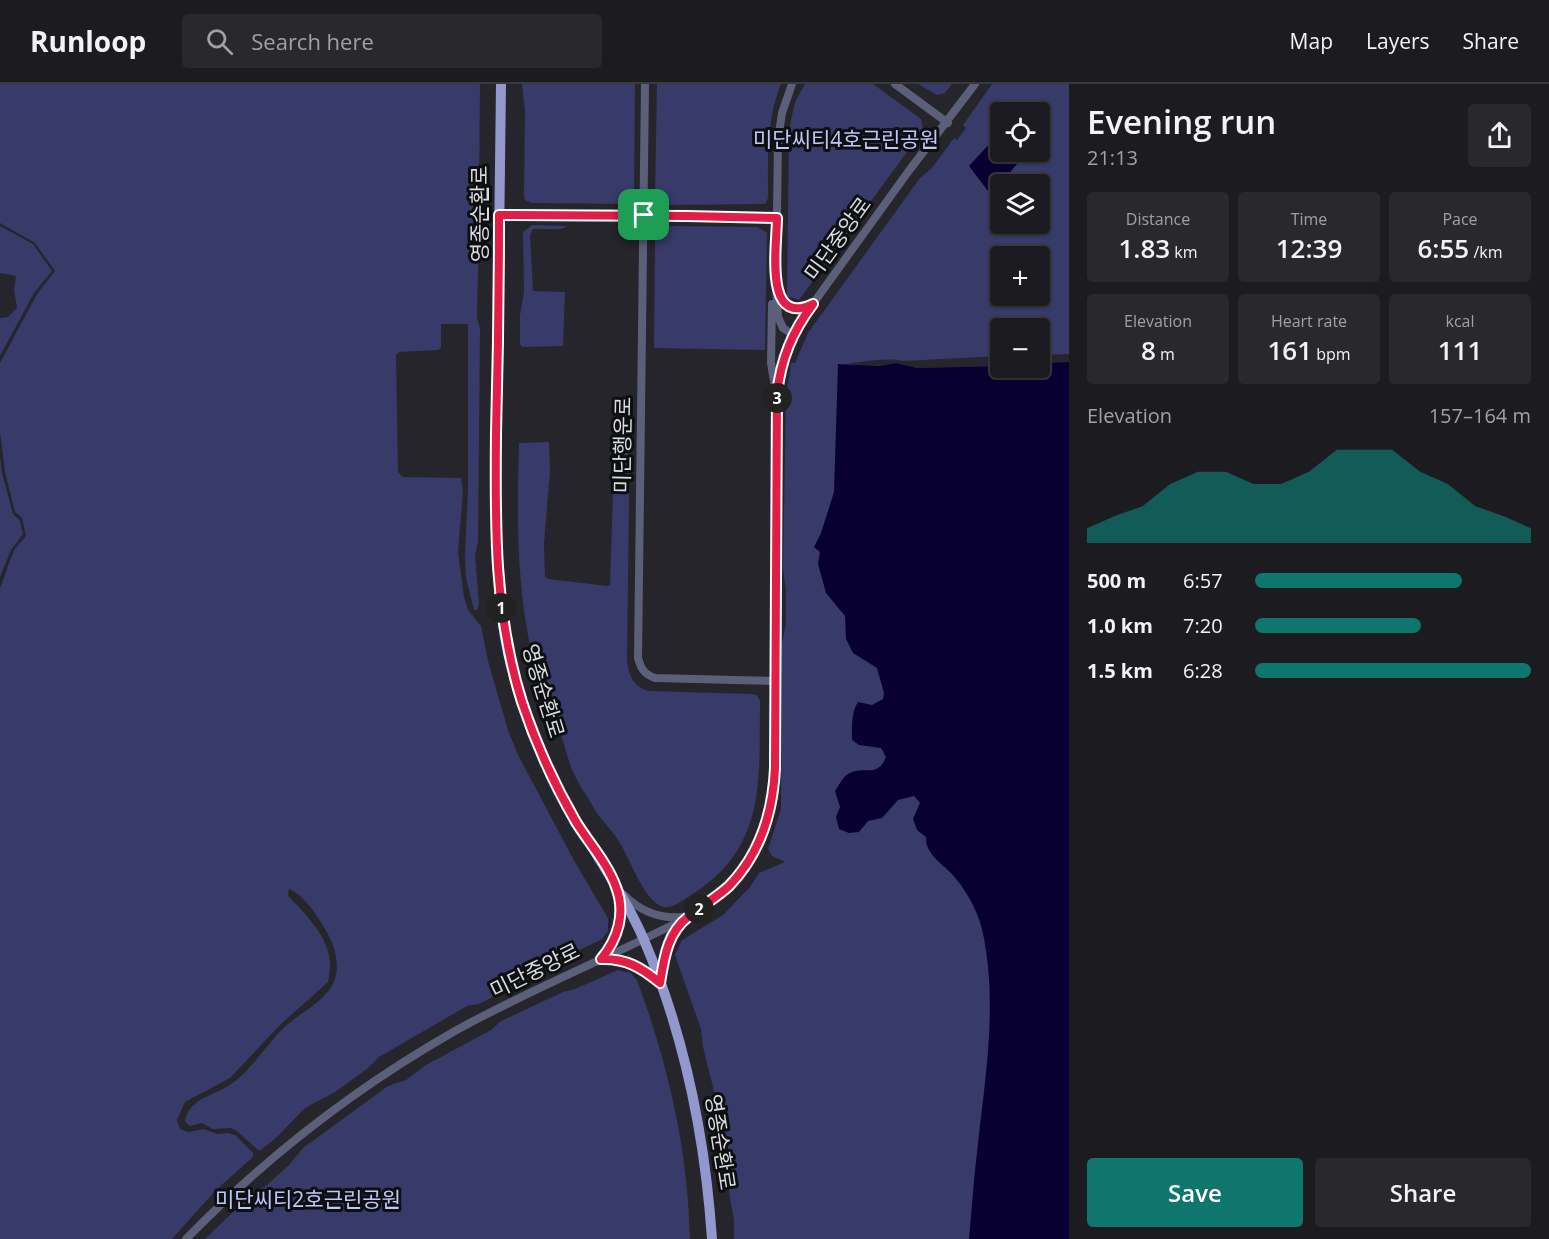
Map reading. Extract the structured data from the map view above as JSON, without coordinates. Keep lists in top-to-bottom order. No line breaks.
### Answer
{"streets":{"main road":["영종순환로"],"street":["미단중앙로","미단행운로"]},"crossings":[["영종순환로","미단중앙로"],["미단중앙로","미단행운로"]],"parks":["미단씨티4호근린공원","미단씨티2호근린공원"],"page":{"header":"Runloop","search":"Search here","nav":["Map","Layers","Share"],"heading":["Evening run","21:13"],"map_buttons":["+","−"],"stats":[["Distance","1.83 km"],["Time","12:39"],["Pace","6:55 /km"],["Elevation","8 m"],["Heart rate","161 bpm"],["kcal","111"]],"pins":["3","1","2"],"chart":["Elevation","157–164 m"],"list":[{"name":"500 m","note":"6:57"},{"name":"1.0 km","note":"7:20"},{"name":"1.5 km","note":"6:28"}],"buttons":["Save","Share"]}}
